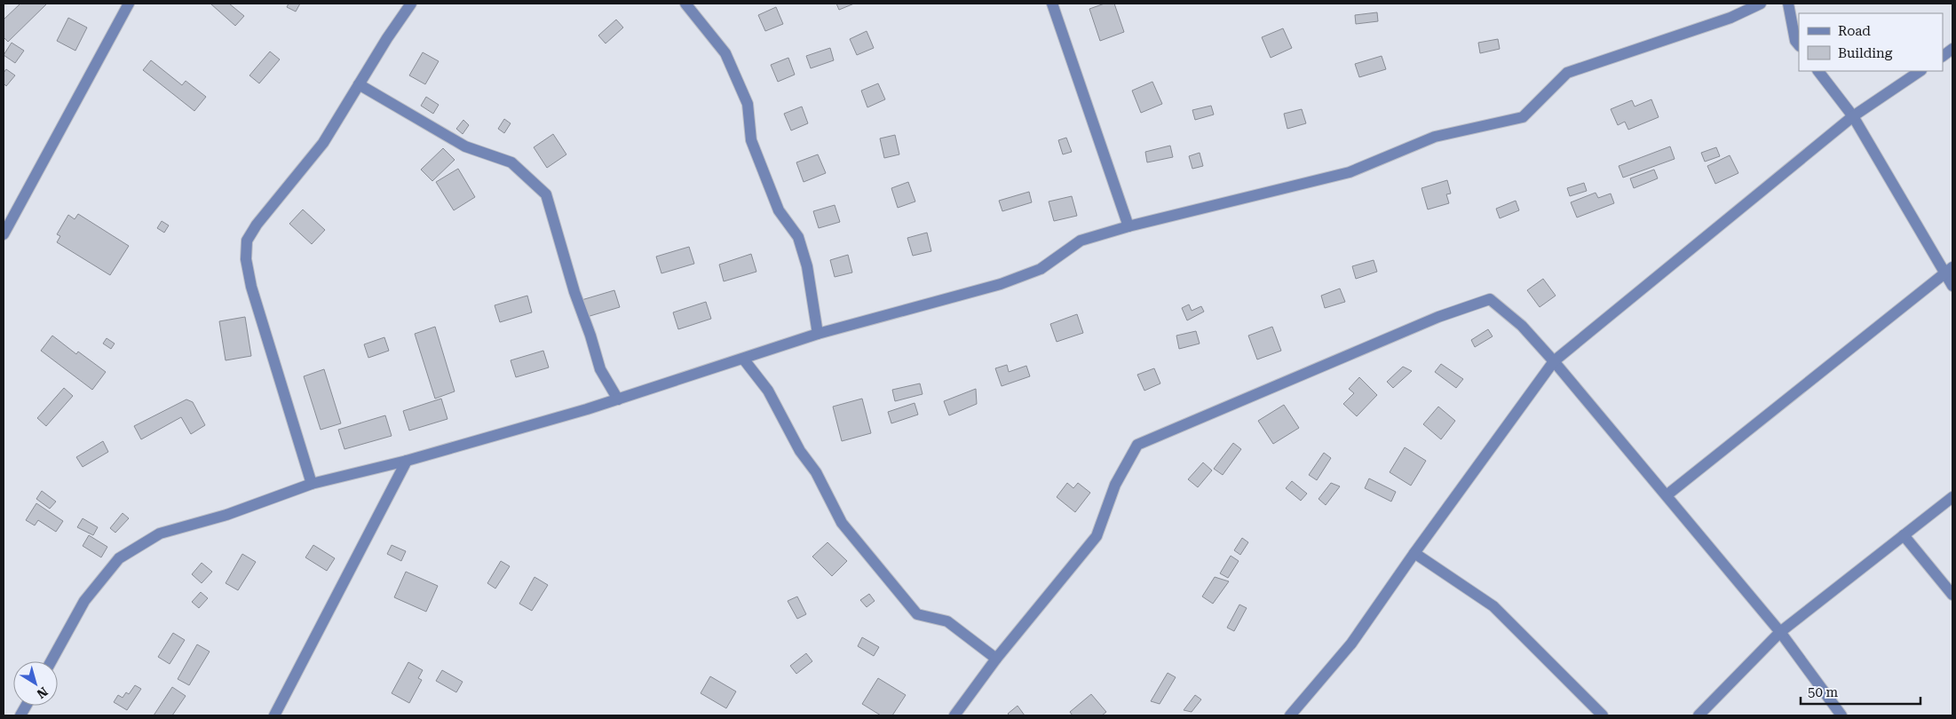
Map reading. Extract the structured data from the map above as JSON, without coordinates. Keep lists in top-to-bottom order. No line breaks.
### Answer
{"legend":["Road","Building"],"scale_bar":"50 m","north":"bottom right"}
